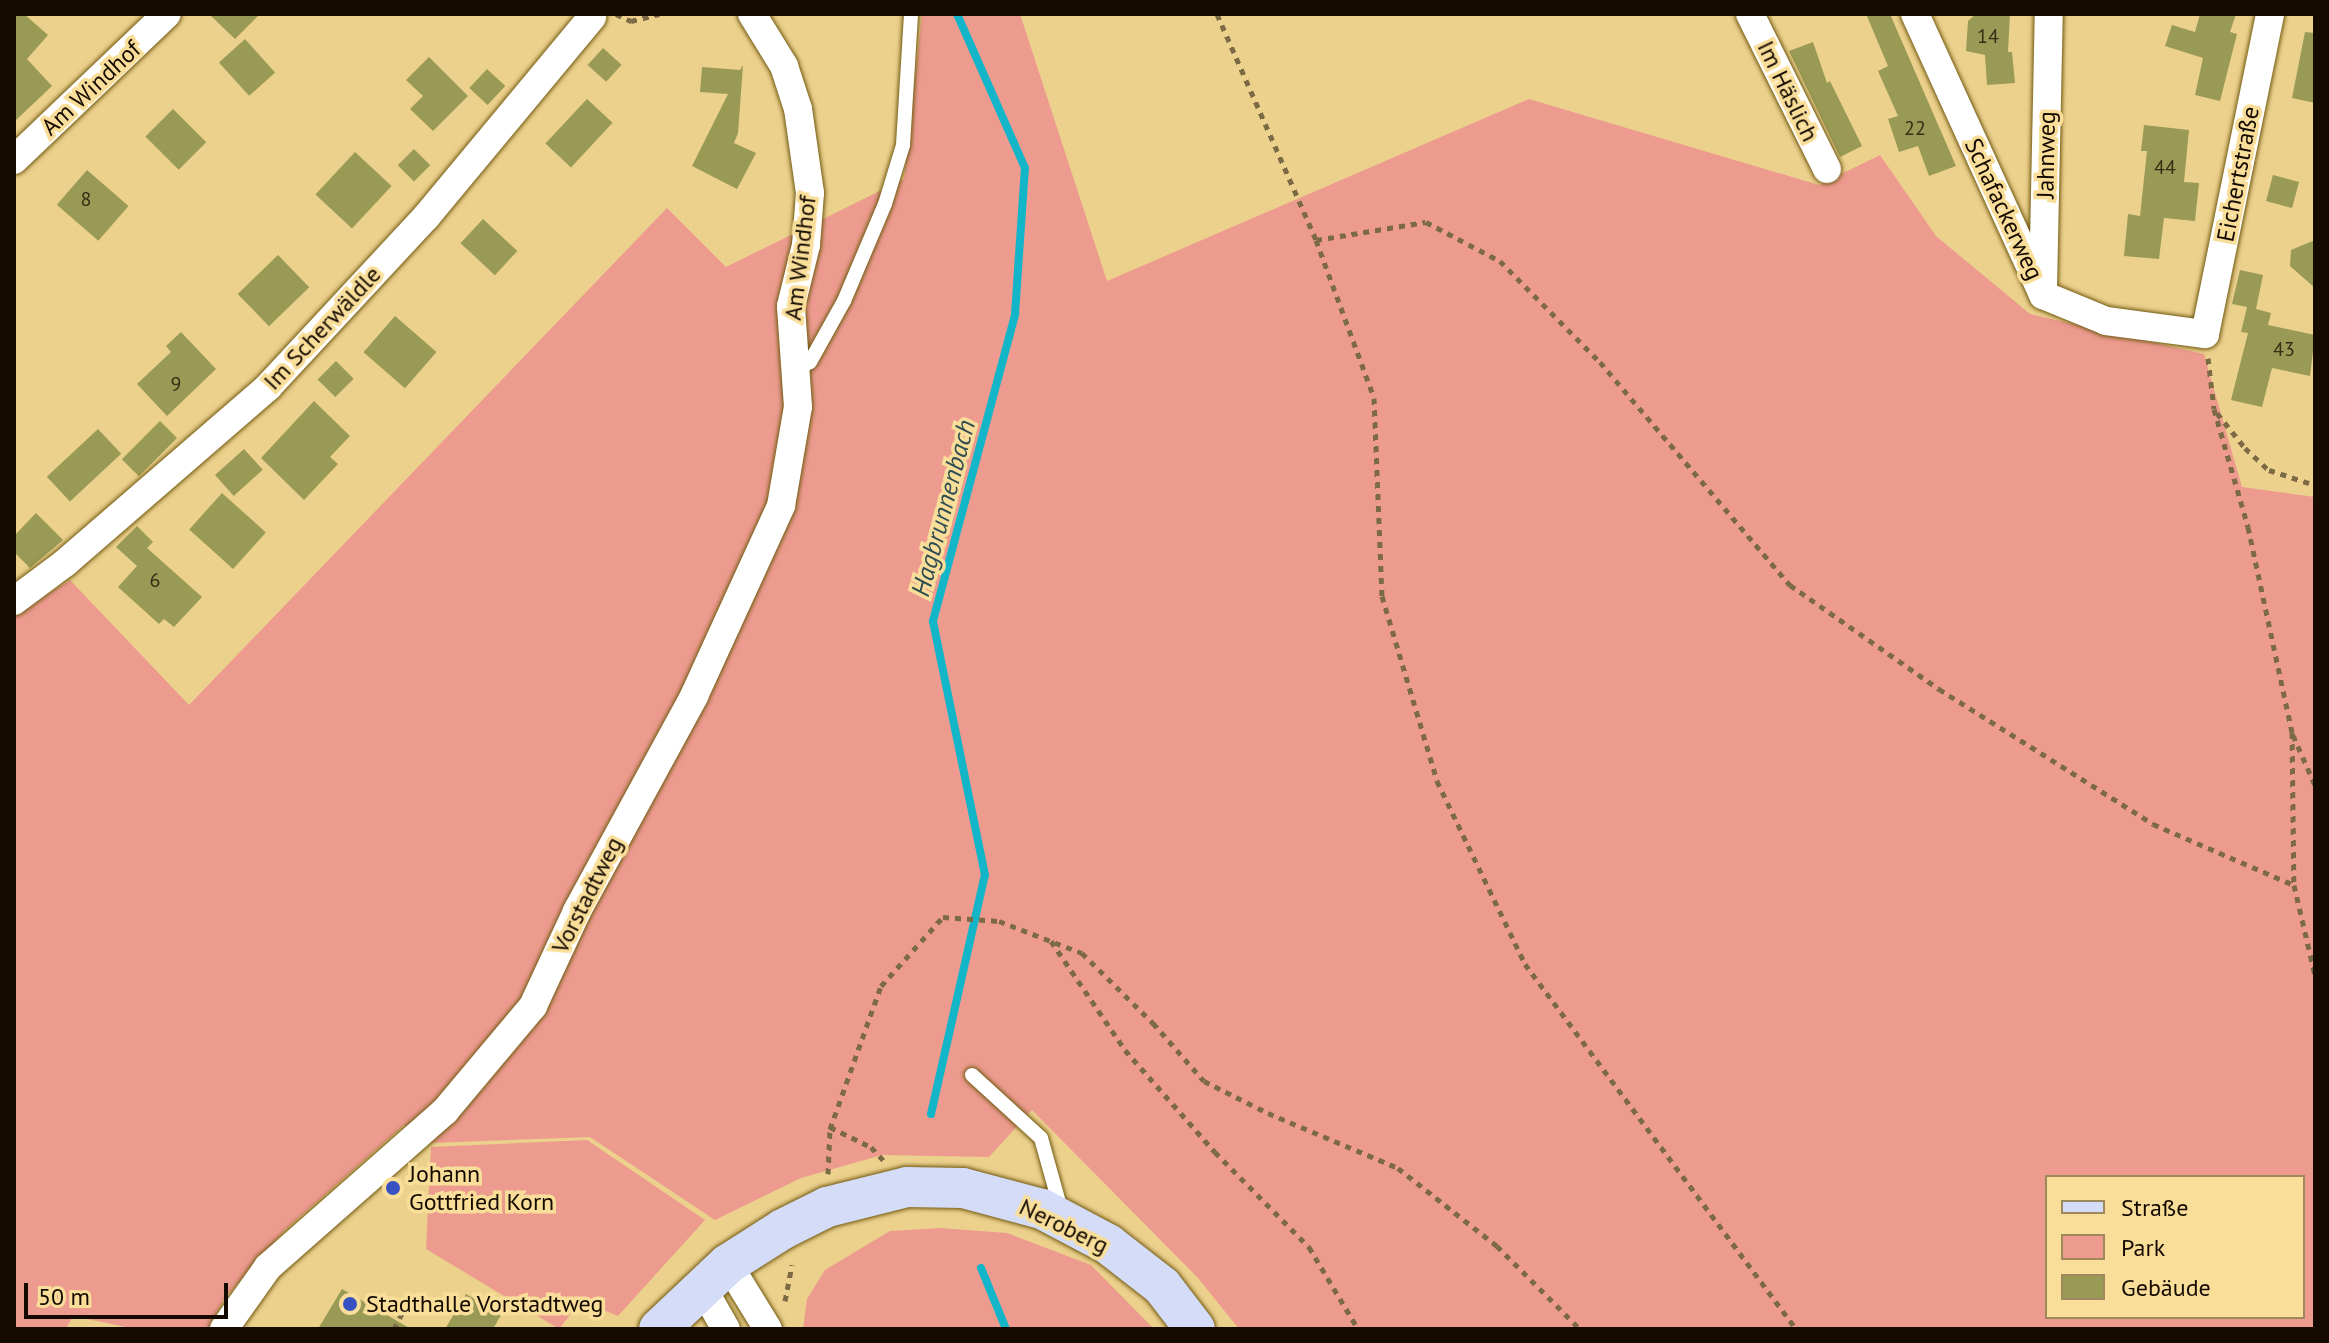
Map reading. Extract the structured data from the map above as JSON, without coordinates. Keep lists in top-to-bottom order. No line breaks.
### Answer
{"streets":{"street":["Am Windhof","Im Häslich","Jahnweg","Eichertstraße","Schafackerweg","Im Scherwäldle","Vorstadtweg","Neroberg"]},"crossings":[["Am Windhof","Vorstadtweg"],["Jahnweg","Schafackerweg"],["Eichertstraße","Schafackerweg"]],"water":["Hagbrunnenbach"],"places":["Johann Gottfried Korn","Stadthalle Vorstadtweg"],"house_numbers":["14","22","44","8","43","9","6"],"legend":["Straße","Park","Gebäude"],"scale_bar":"50 m"}
